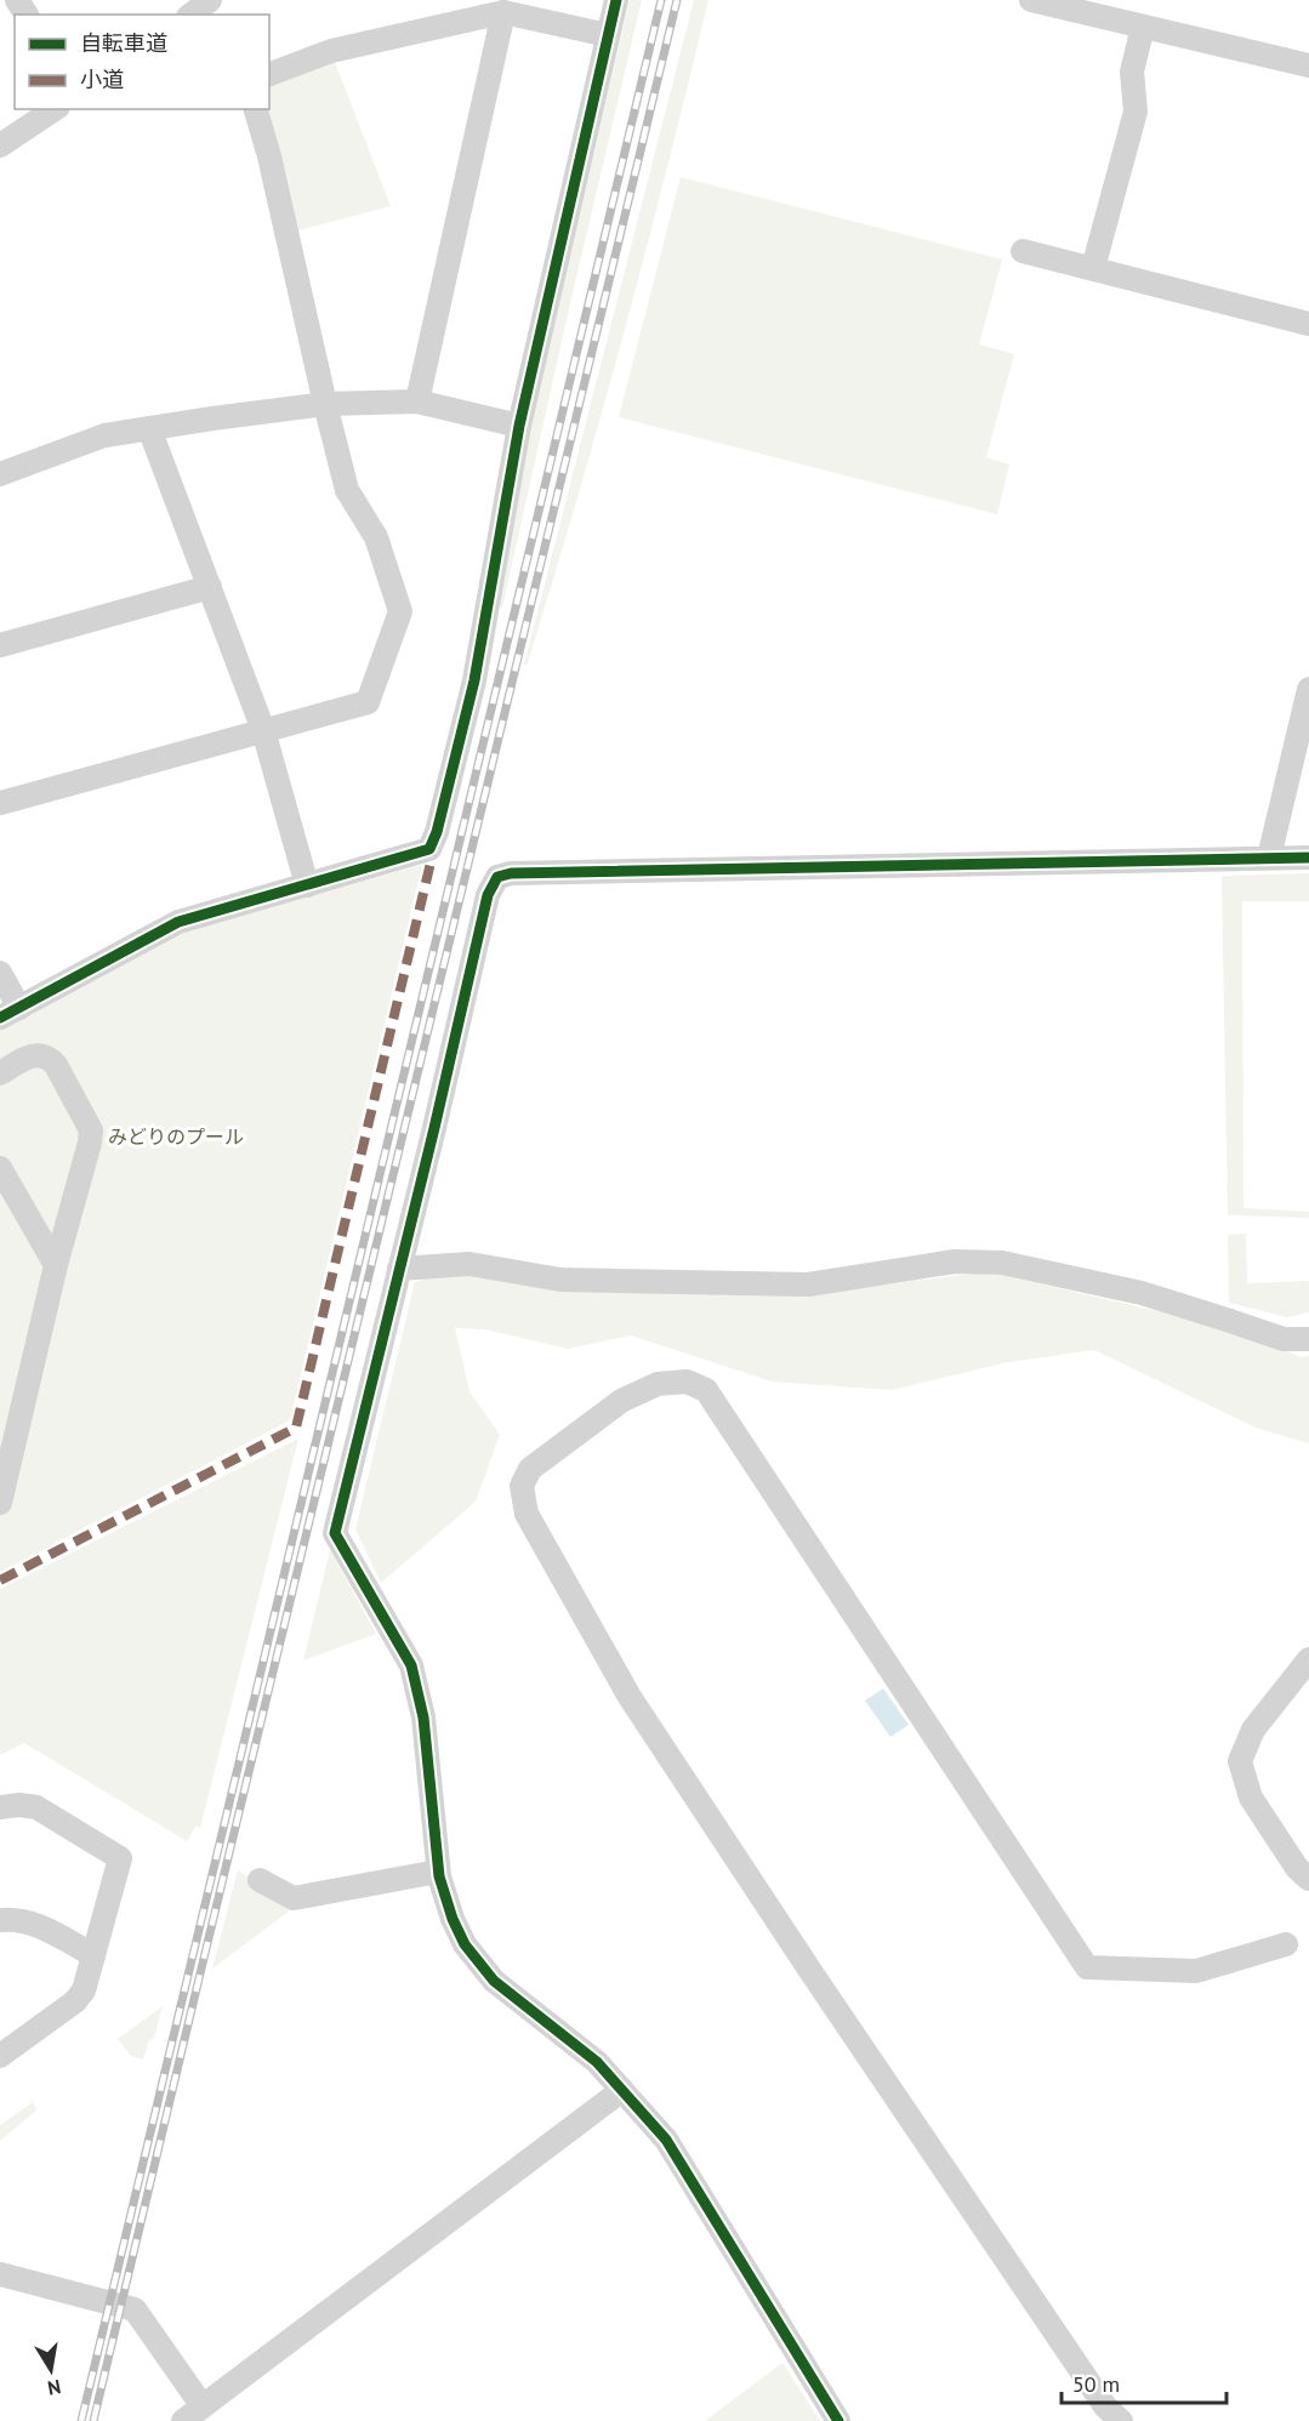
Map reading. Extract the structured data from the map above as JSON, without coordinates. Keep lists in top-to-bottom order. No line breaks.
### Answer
{"parks":["みどりのプール"],"legend":["自転車道","小道"],"scale_bar":"50 m","north":"bottom"}
